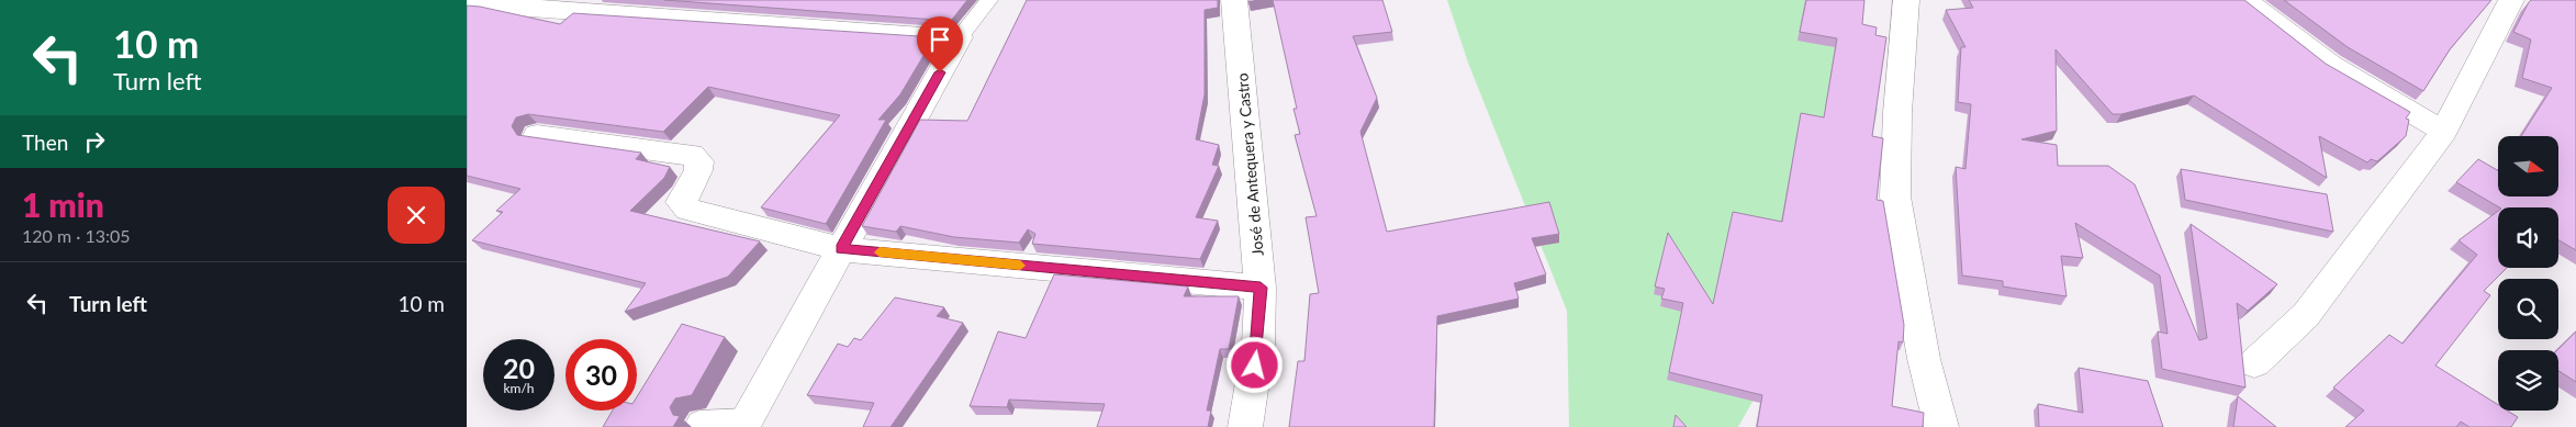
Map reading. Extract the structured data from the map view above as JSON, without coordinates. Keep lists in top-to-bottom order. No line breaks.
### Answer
{"streets":{"street":["José de Antequera y Castro"]},"north":"right","page":{"turn":["10 m","Turn left"],"then":"Then","heading":["1 min","120 m · 13:05"],"list":[{"name":"Turn left","value":"10 m"}],"speed":"20 km/h","limit":"30"}}
